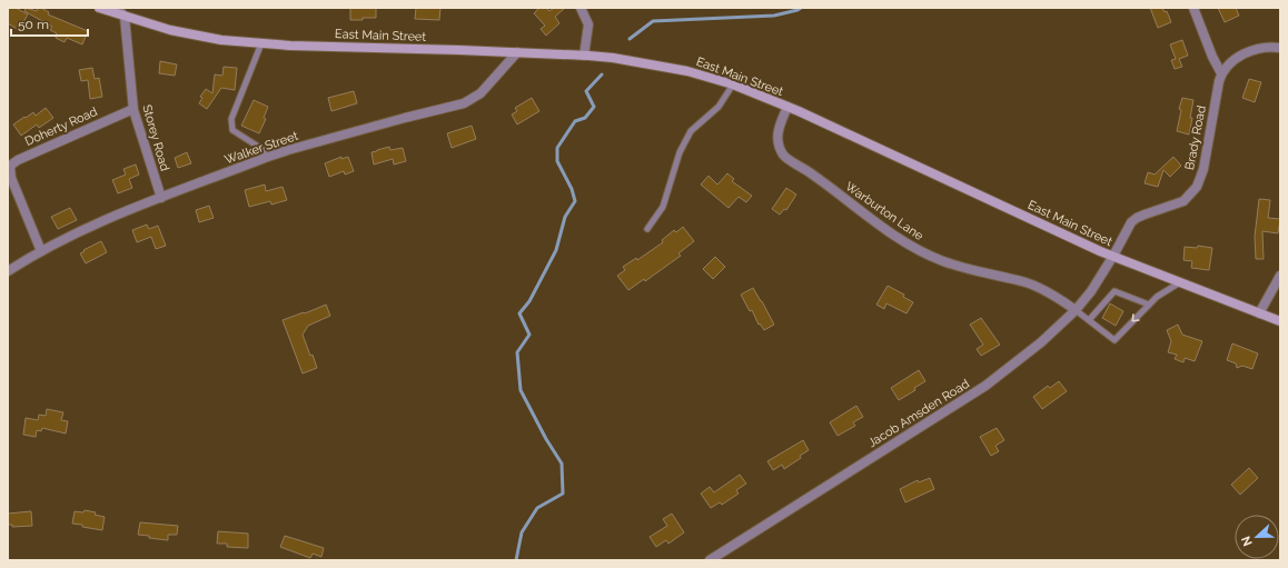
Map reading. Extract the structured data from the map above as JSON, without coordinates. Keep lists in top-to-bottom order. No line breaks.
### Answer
{"streets":{"main road":["East Main Street"],"street":["Doherty Road","Storey Road","Brady Road","Walker Street","Warburton Lane","Jacob Amsden Road"]},"crossings":[["East Main Street","Storey Road"],["East Main Street","Brady Road"],["East Main Street","Walker Street"],["East Main Street","Warburton Lane"],["East Main Street","Jacob Amsden Road"],["Doherty Road","Storey Road"],["Doherty Road","Walker Street"],["Storey Road","Walker Street"],["Brady Road","Jacob Amsden Road"],["Warburton Lane","Jacob Amsden Road"]],"scale_bar":"50 m","north":"left"}
